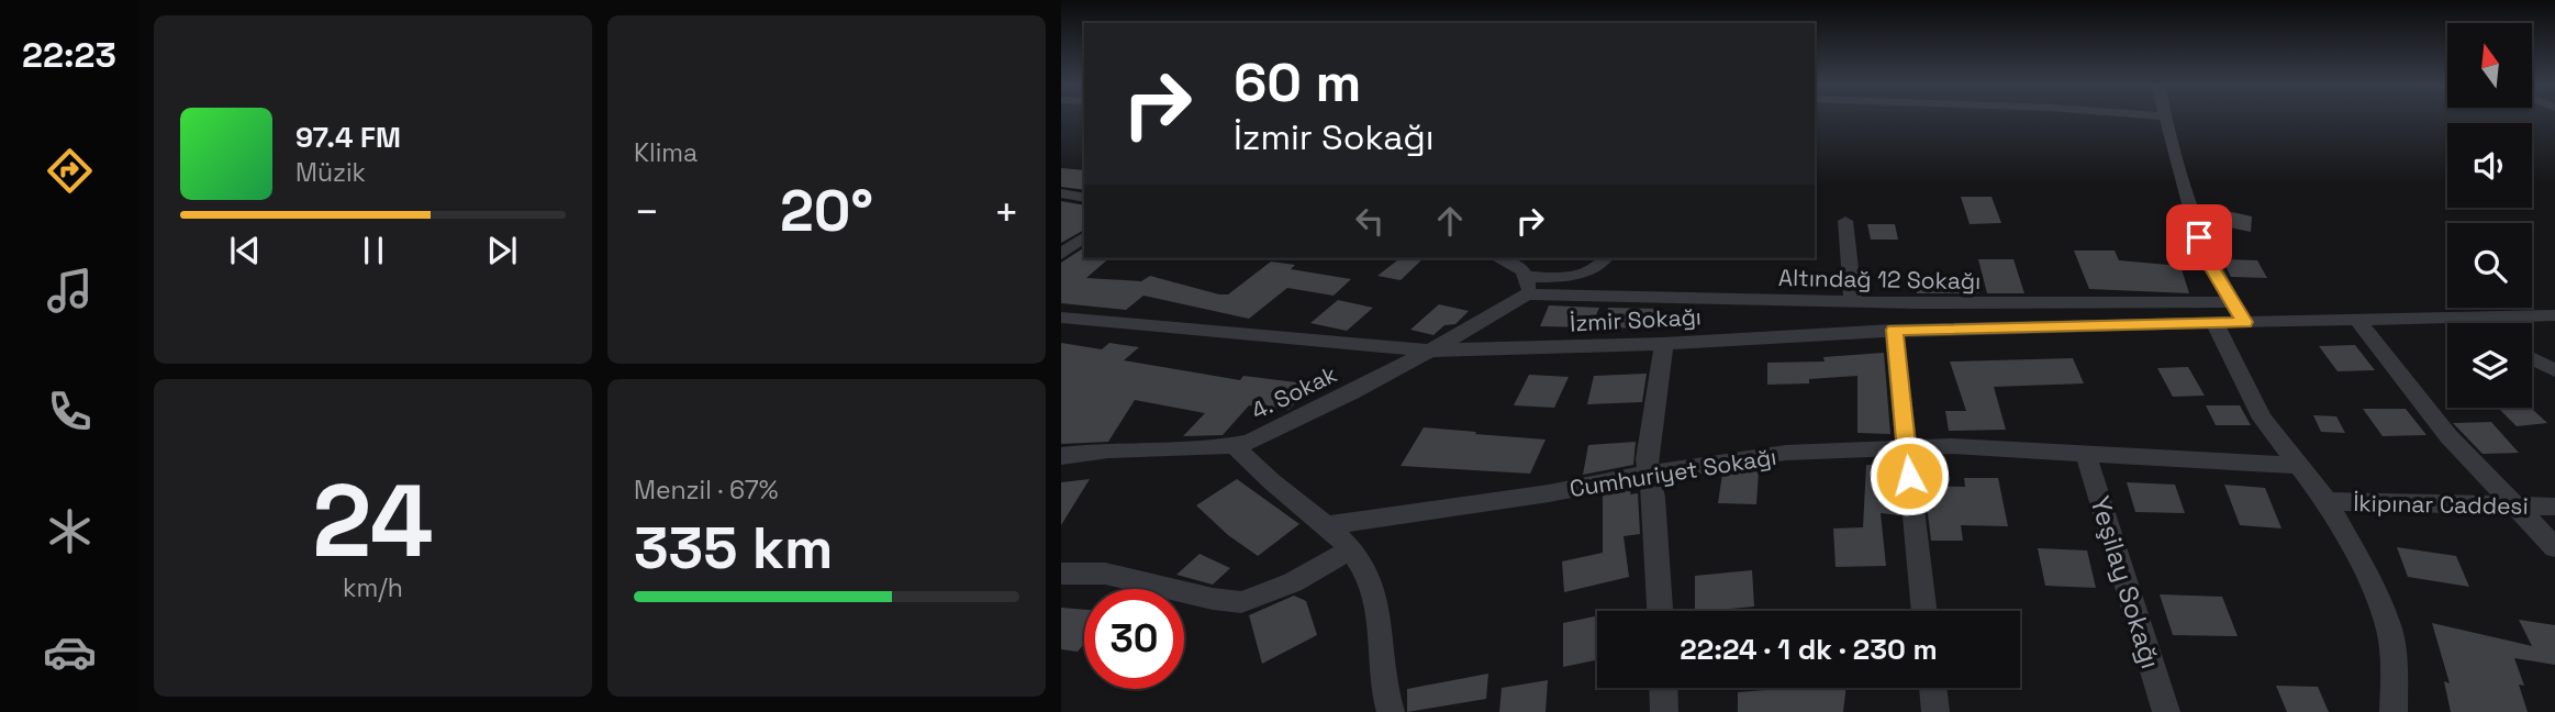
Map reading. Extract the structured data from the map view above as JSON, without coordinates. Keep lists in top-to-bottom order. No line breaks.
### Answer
{"streets":{"street":["Altındağ 12 Sokağı","İzmir Sokağı","4. Sokak","Cumhuriyet Sokağı","İkipınar Caddesi","Yeşilay Sokağı"]},"crossings":[["Altındağ 12 Sokağı","4. Sokak"],["İzmir Sokağı","4. Sokak"],["Cumhuriyet Sokağı","Yeşilay Sokağı"]],"north":"top","page":{"tabs":"22:23","tile":["Klima",["24","km/h"],["Menzil · 67%","335 km"]],"turn":["60 m","İzmir Sokağı"],"song":["97.4 FM","Müzik"],"heat":["−","20°","+"],"limit":"30","trip":"22:24 · 1 dk · 230 m"}}
